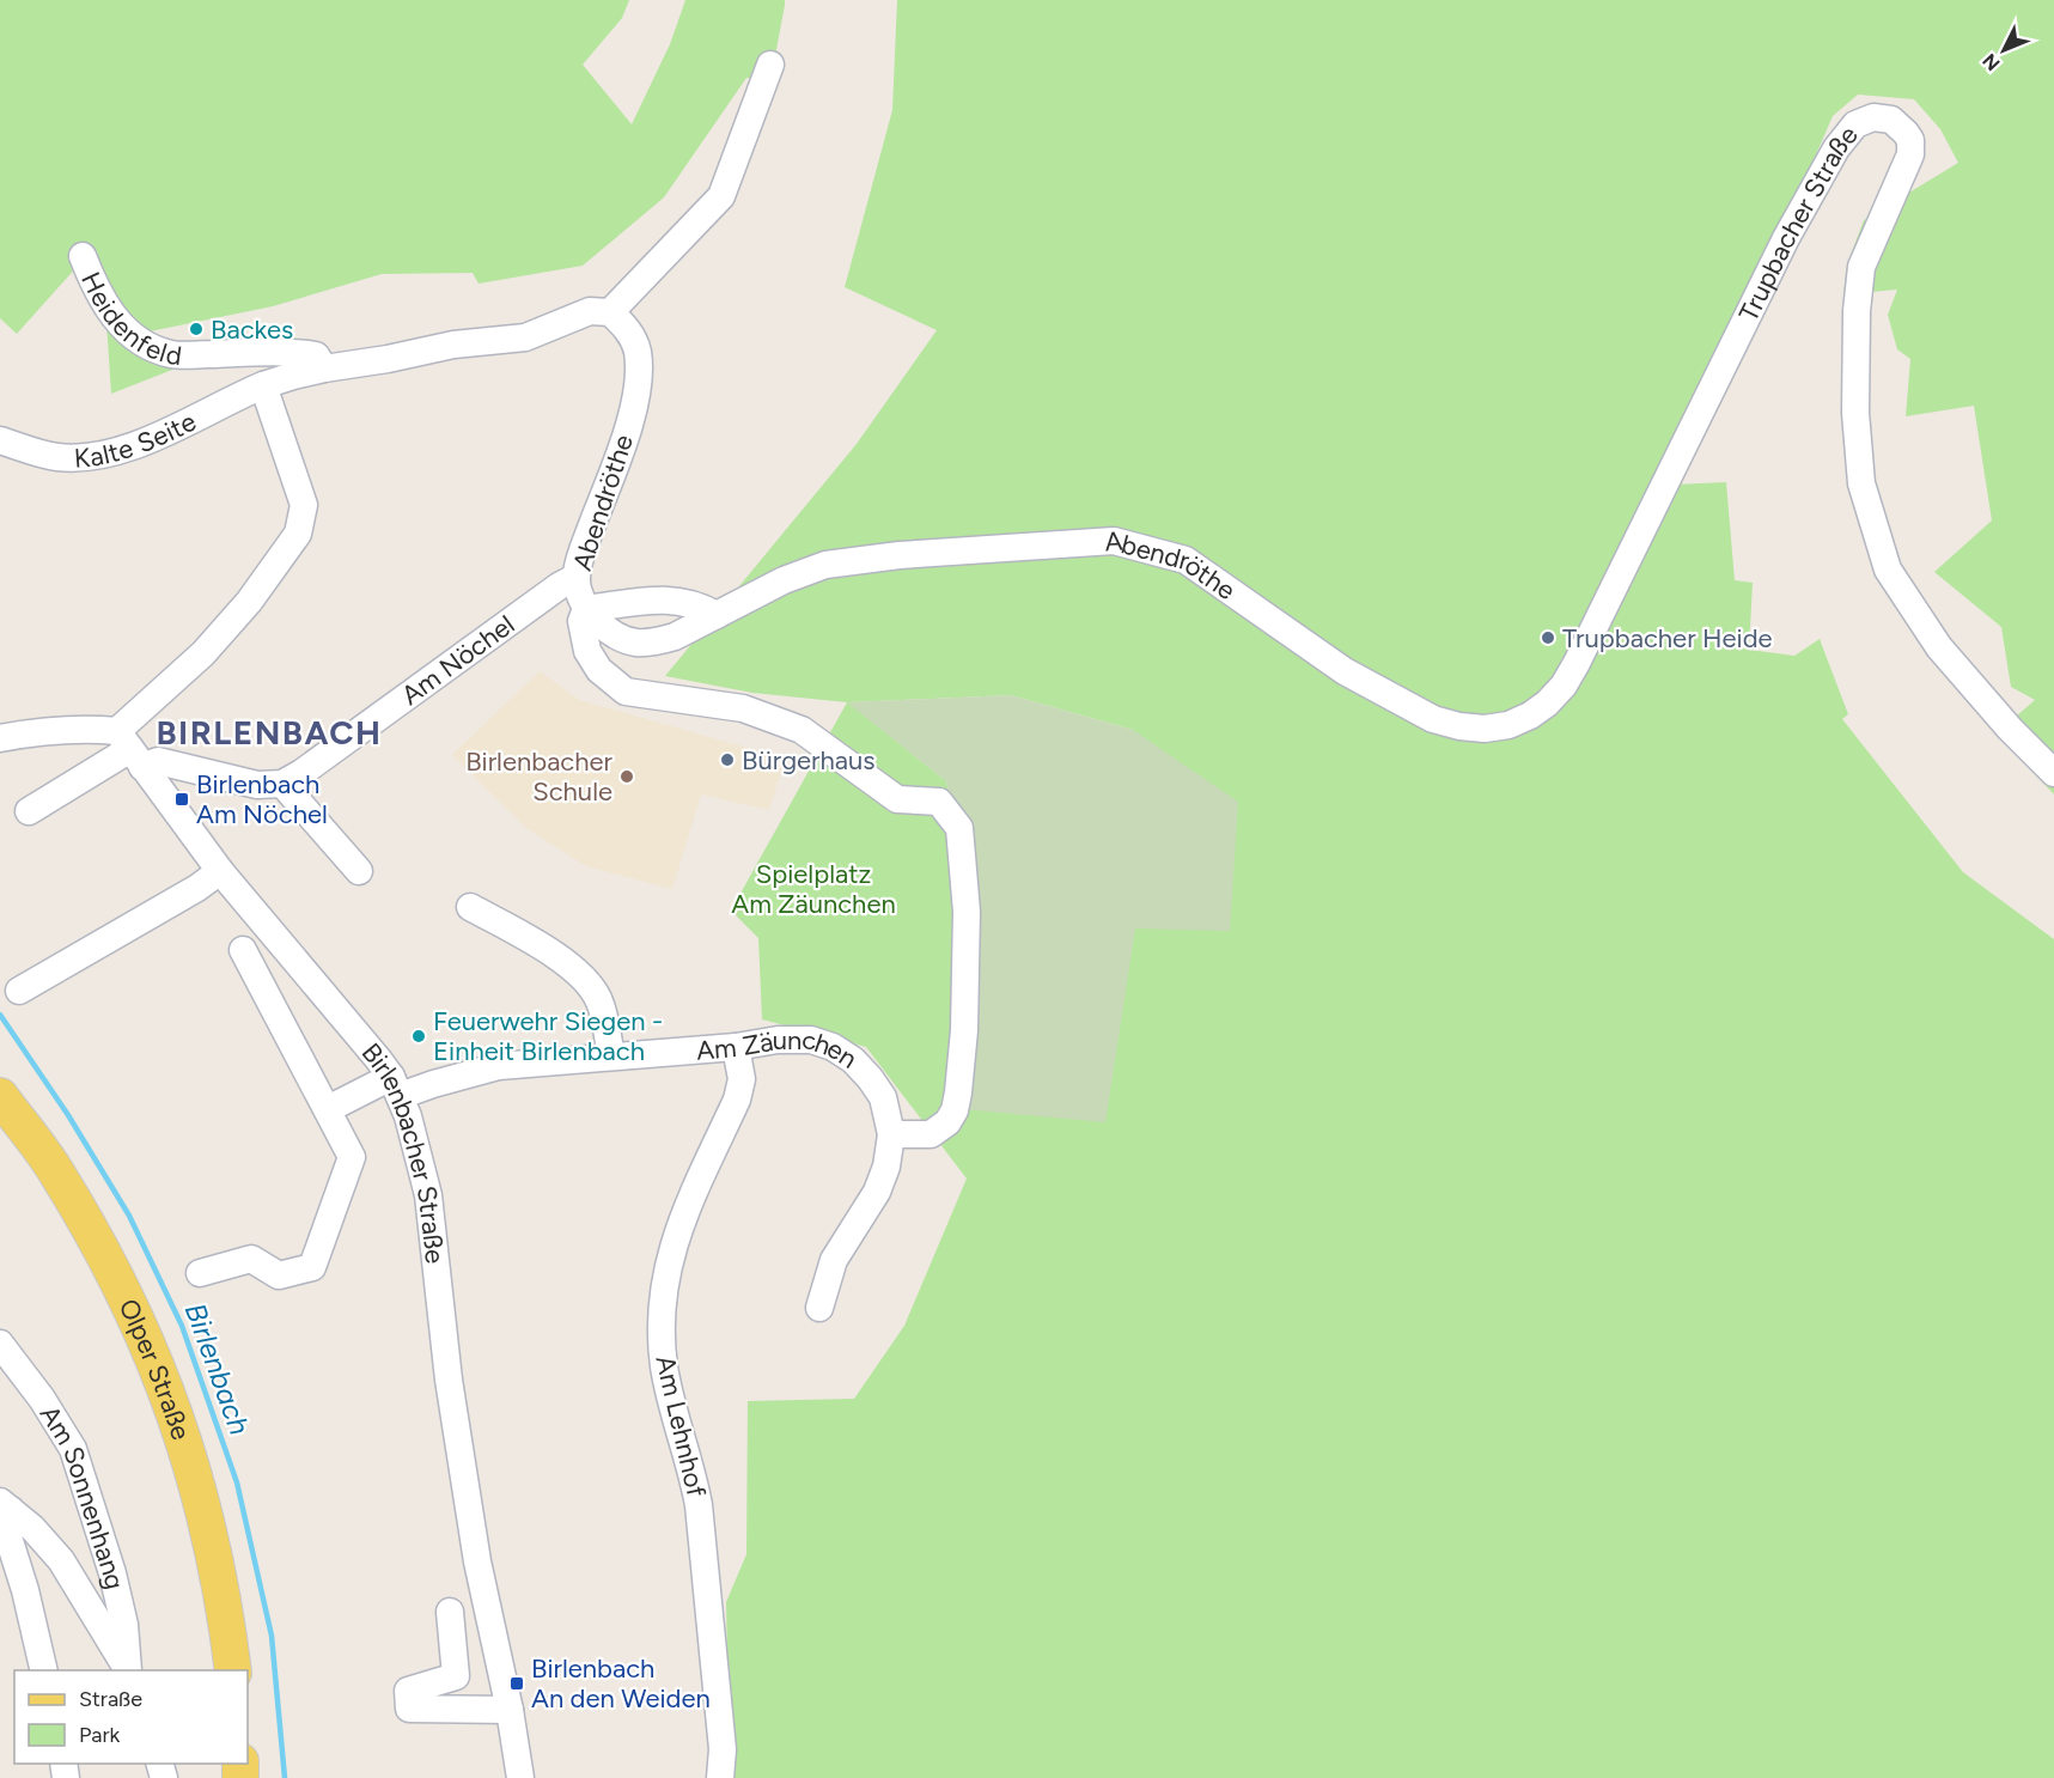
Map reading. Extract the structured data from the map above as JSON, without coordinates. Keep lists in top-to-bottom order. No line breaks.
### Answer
{"streets":{"main road":["Olper Straße"],"street":["Trupbacher Straße","Heidenfeld","Kalte Seite","Abendröthe","Am Nöchel","Am Zäunchen","Birlenbacher Straße","Am Lehnhof","Am Sonnenhang"]},"crossings":[["Trupbacher Straße","Abendröthe"],["Abendröthe","Am Nöchel"],["Am Zäunchen","Birlenbacher Straße"],["Am Zäunchen","Am Lehnhof"]],"districts":["BIRLENBACH"],"water":["Birlenbach"],"parks":["Spielplatz Am Zäunchen"],"places":{"other":["Backes","Trupbacher Heide","Bürgerhaus","Birlenbacher Schule","Feuerwehr Siegen - Einheit Birlenbach"],"transit":["Birlenbach Am Nöchel","Birlenbach An den Weiden"]},"legend":["Straße","Park"],"north":"bottom left"}
